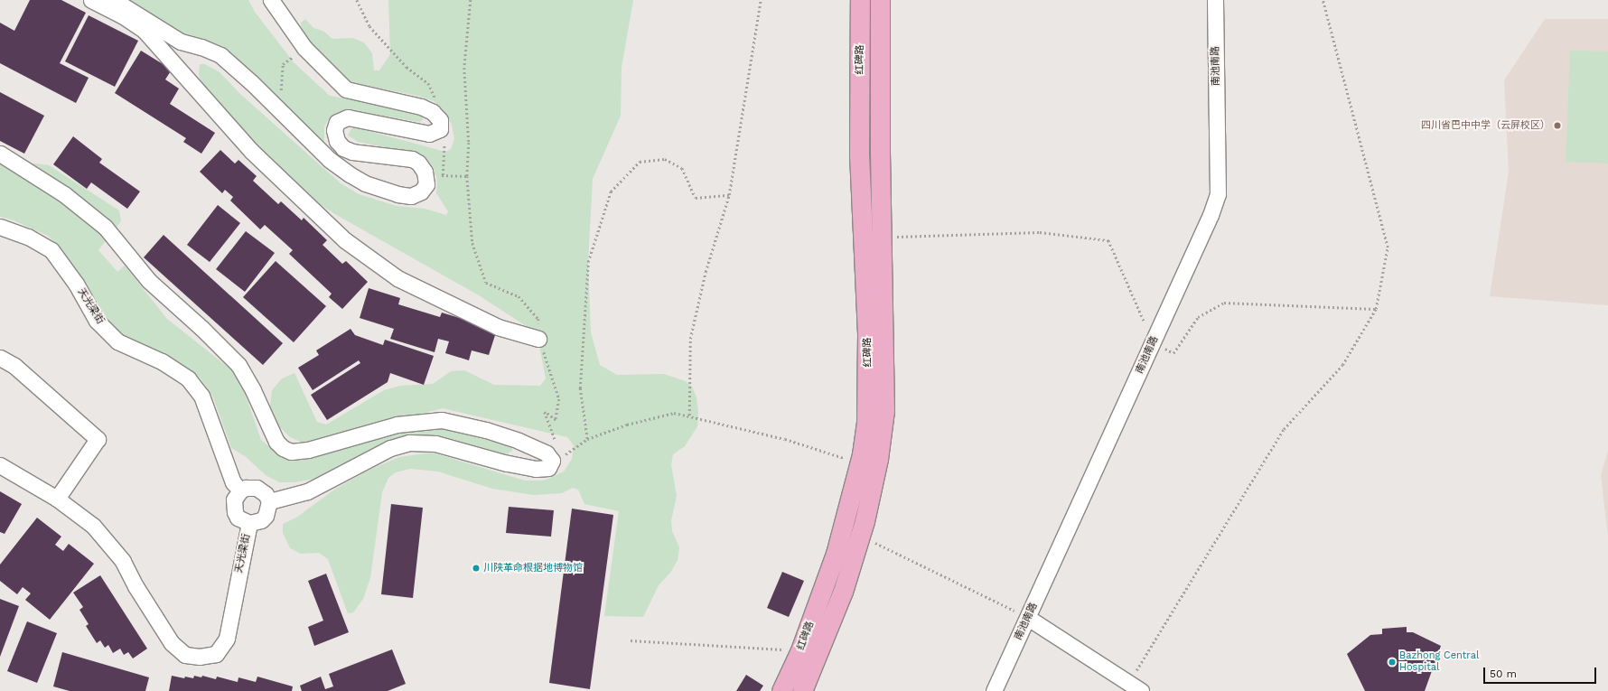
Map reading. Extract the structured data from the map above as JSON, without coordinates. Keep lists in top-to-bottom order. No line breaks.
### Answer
{"streets":{"main road":["红碑路"],"street":["南池南路","天光梁街"]},"places":["四川省巴中中学（云屏校区）","川陕革命根据地博物馆","Bazhong Central Hospital"],"scale_bar":"50 m"}
